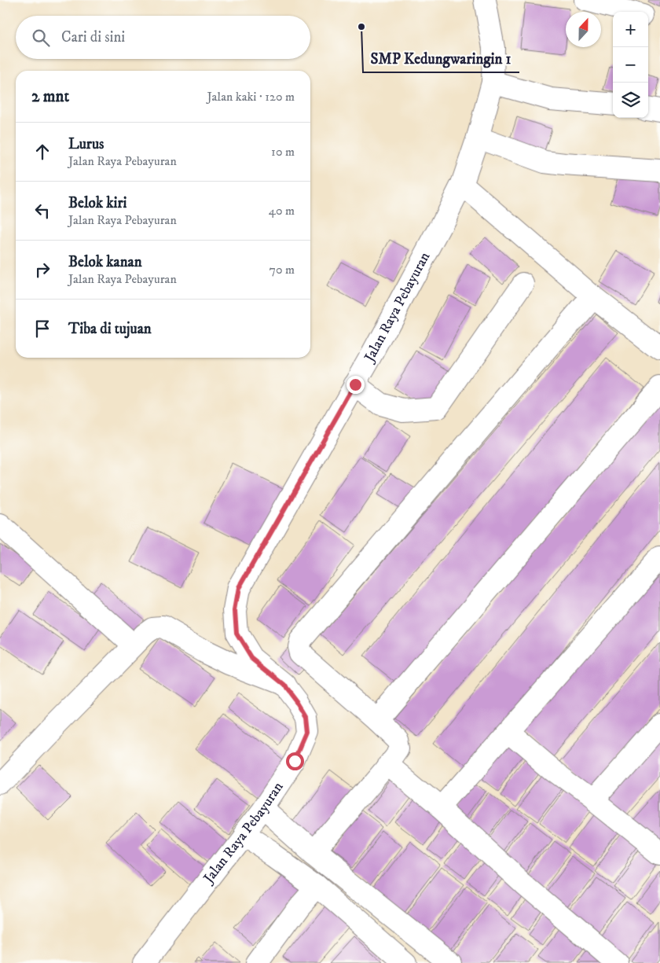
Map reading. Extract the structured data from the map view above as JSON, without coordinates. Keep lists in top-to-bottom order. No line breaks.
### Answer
{"streets":{"street":["Jalan Raya Pebayuran"]},"places":["SMP Kedungwaringin 1"],"north":"top","page":{"map_buttons":["+","−"],"search":"Cari di sini","heading":["2 mnt","Jalan kaki · 120 m"],"list":[["Lurus","Jalan Raya Pebayuran","10 m"],["Belok kiri","Jalan Raya Pebayuran","40 m"],["Belok kanan","Jalan Raya Pebayuran","70 m"],"Tiba di tujuan"]}}
